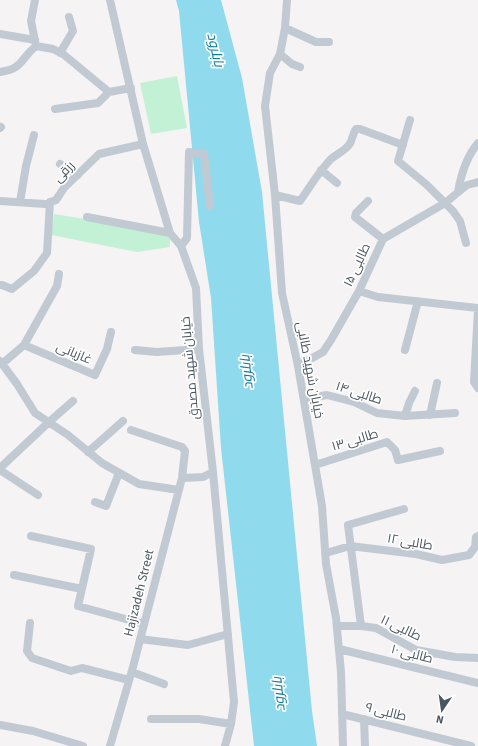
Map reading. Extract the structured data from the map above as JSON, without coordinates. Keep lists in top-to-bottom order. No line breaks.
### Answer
{"streets":{"street":["رزقی","طالبی ۱۵","غازیانی","خیابان شهید مصدق","خیابان شهید طالبی","طالبی ۱۴","طالبی ۱۳","طالبی ۱۲","Hajizadeh Street","طالبی ۱۱","طالبی ۱۰","طالبی ۹"]},"crossings":[["رزقی","خیابان شهید مصدق"],["طالبی ۱۵","خیابان شهید طالبی"],["خیابان شهید طالبی","طالبی ۱۴"],["خیابان شهید طالبی","طالبی ۱۳"],["خیابان شهید طالبی","طالبی ۱۲"],["خیابان شهید طالبی","طالبی ۱۱"],["خیابان شهید طالبی","طالبی ۱۰"],["خیابان شهید طالبی","طالبی ۹"]],"water":["بابلرود"],"north":"bottom"}
